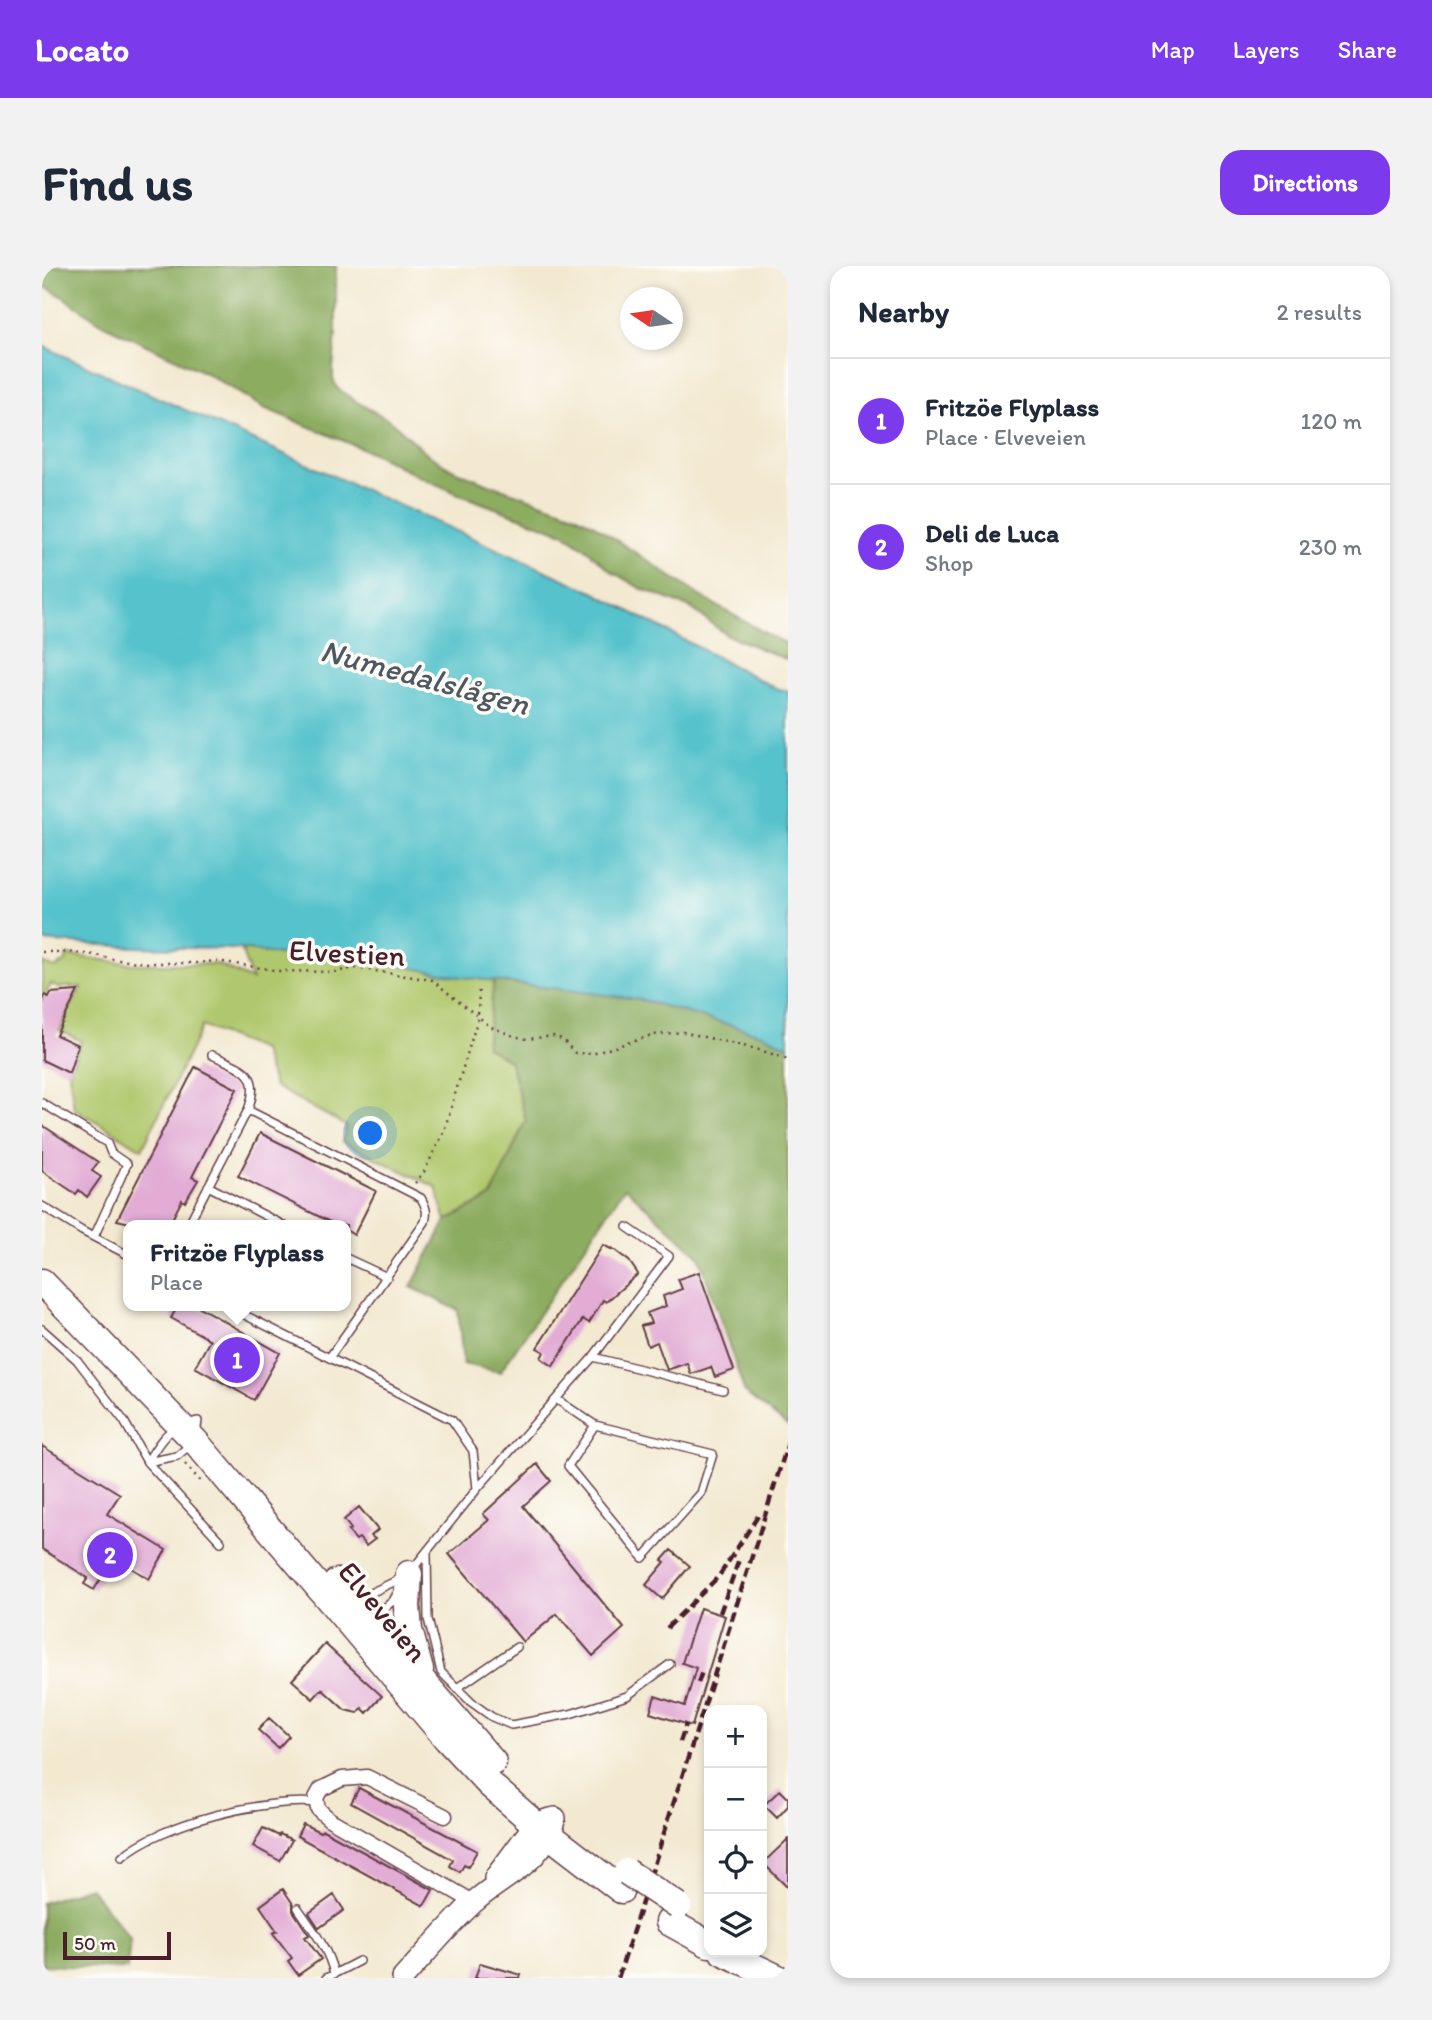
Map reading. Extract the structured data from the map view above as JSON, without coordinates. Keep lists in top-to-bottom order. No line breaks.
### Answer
{"streets":{"highway":["Elveveien"],"path":["Elvestien"]},"water":["Numedalslågen"],"scale_bar":"50 m","north":"left","page":{"header":"Locato","nav":["Map","Layers","Share"],"buttons":"Directions","title":"Find us","heading":["Nearby","2 results"],"list":[{"mark":"1","name":"Fritzöe Flyplass","note":"Place · Elveveien","value":"120 m"},{"mark":"2","name":"Deli de Luca","note":"Shop","value":"230 m"}],"popup":["Fritzöe Flyplass","Place"],"pins":["1","2"],"map_buttons":["+","−"],"scale":"50 m"}}
